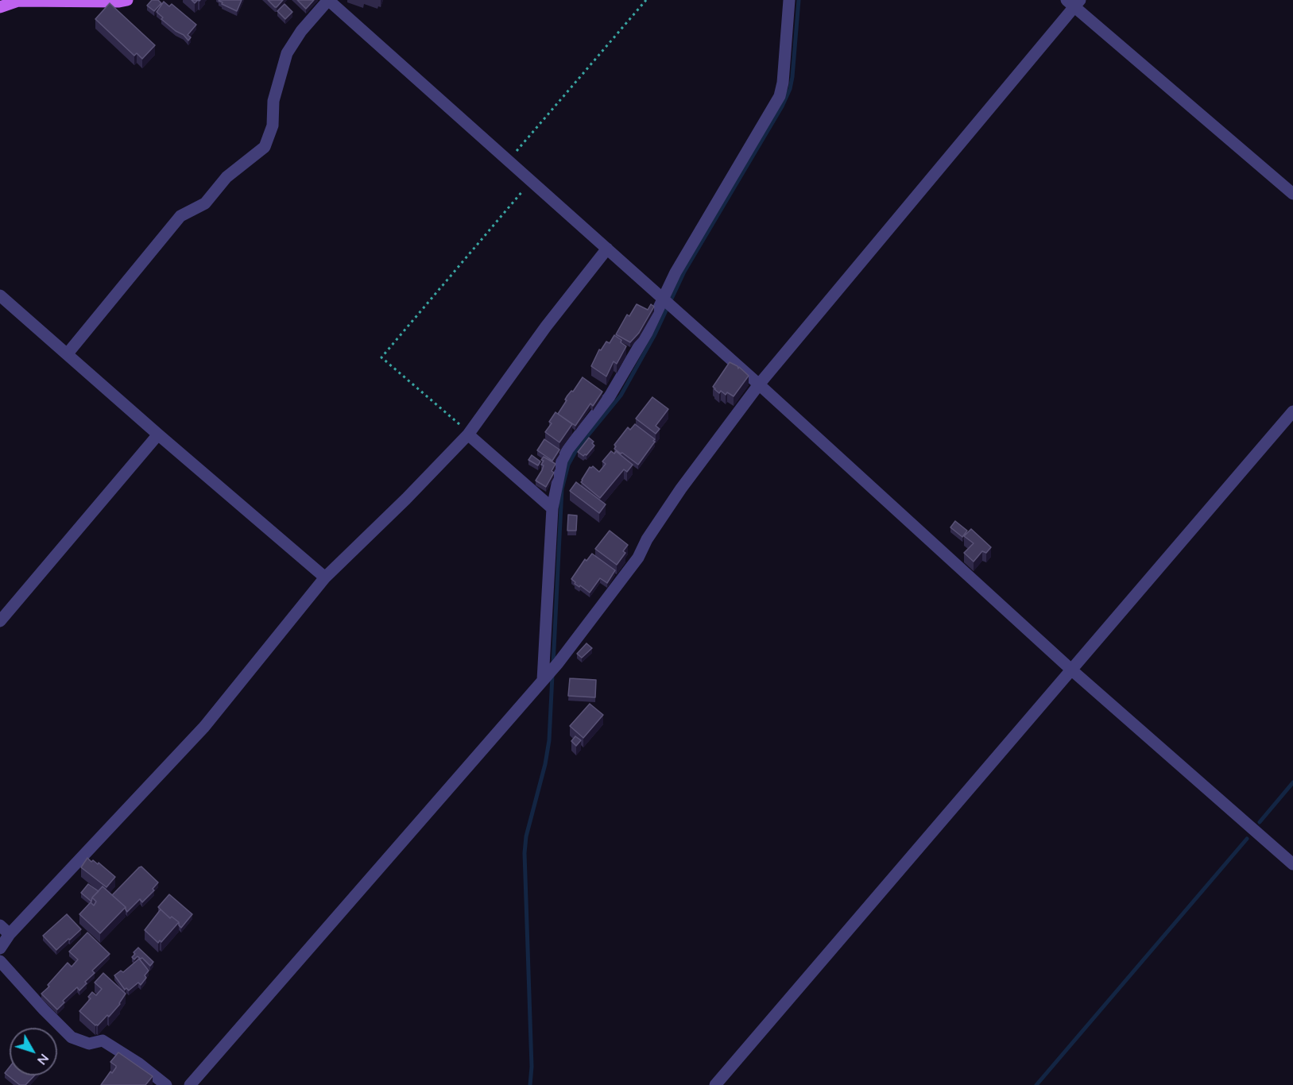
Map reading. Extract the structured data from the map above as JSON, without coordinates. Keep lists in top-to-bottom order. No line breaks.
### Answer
{"north":"bottom right"}
